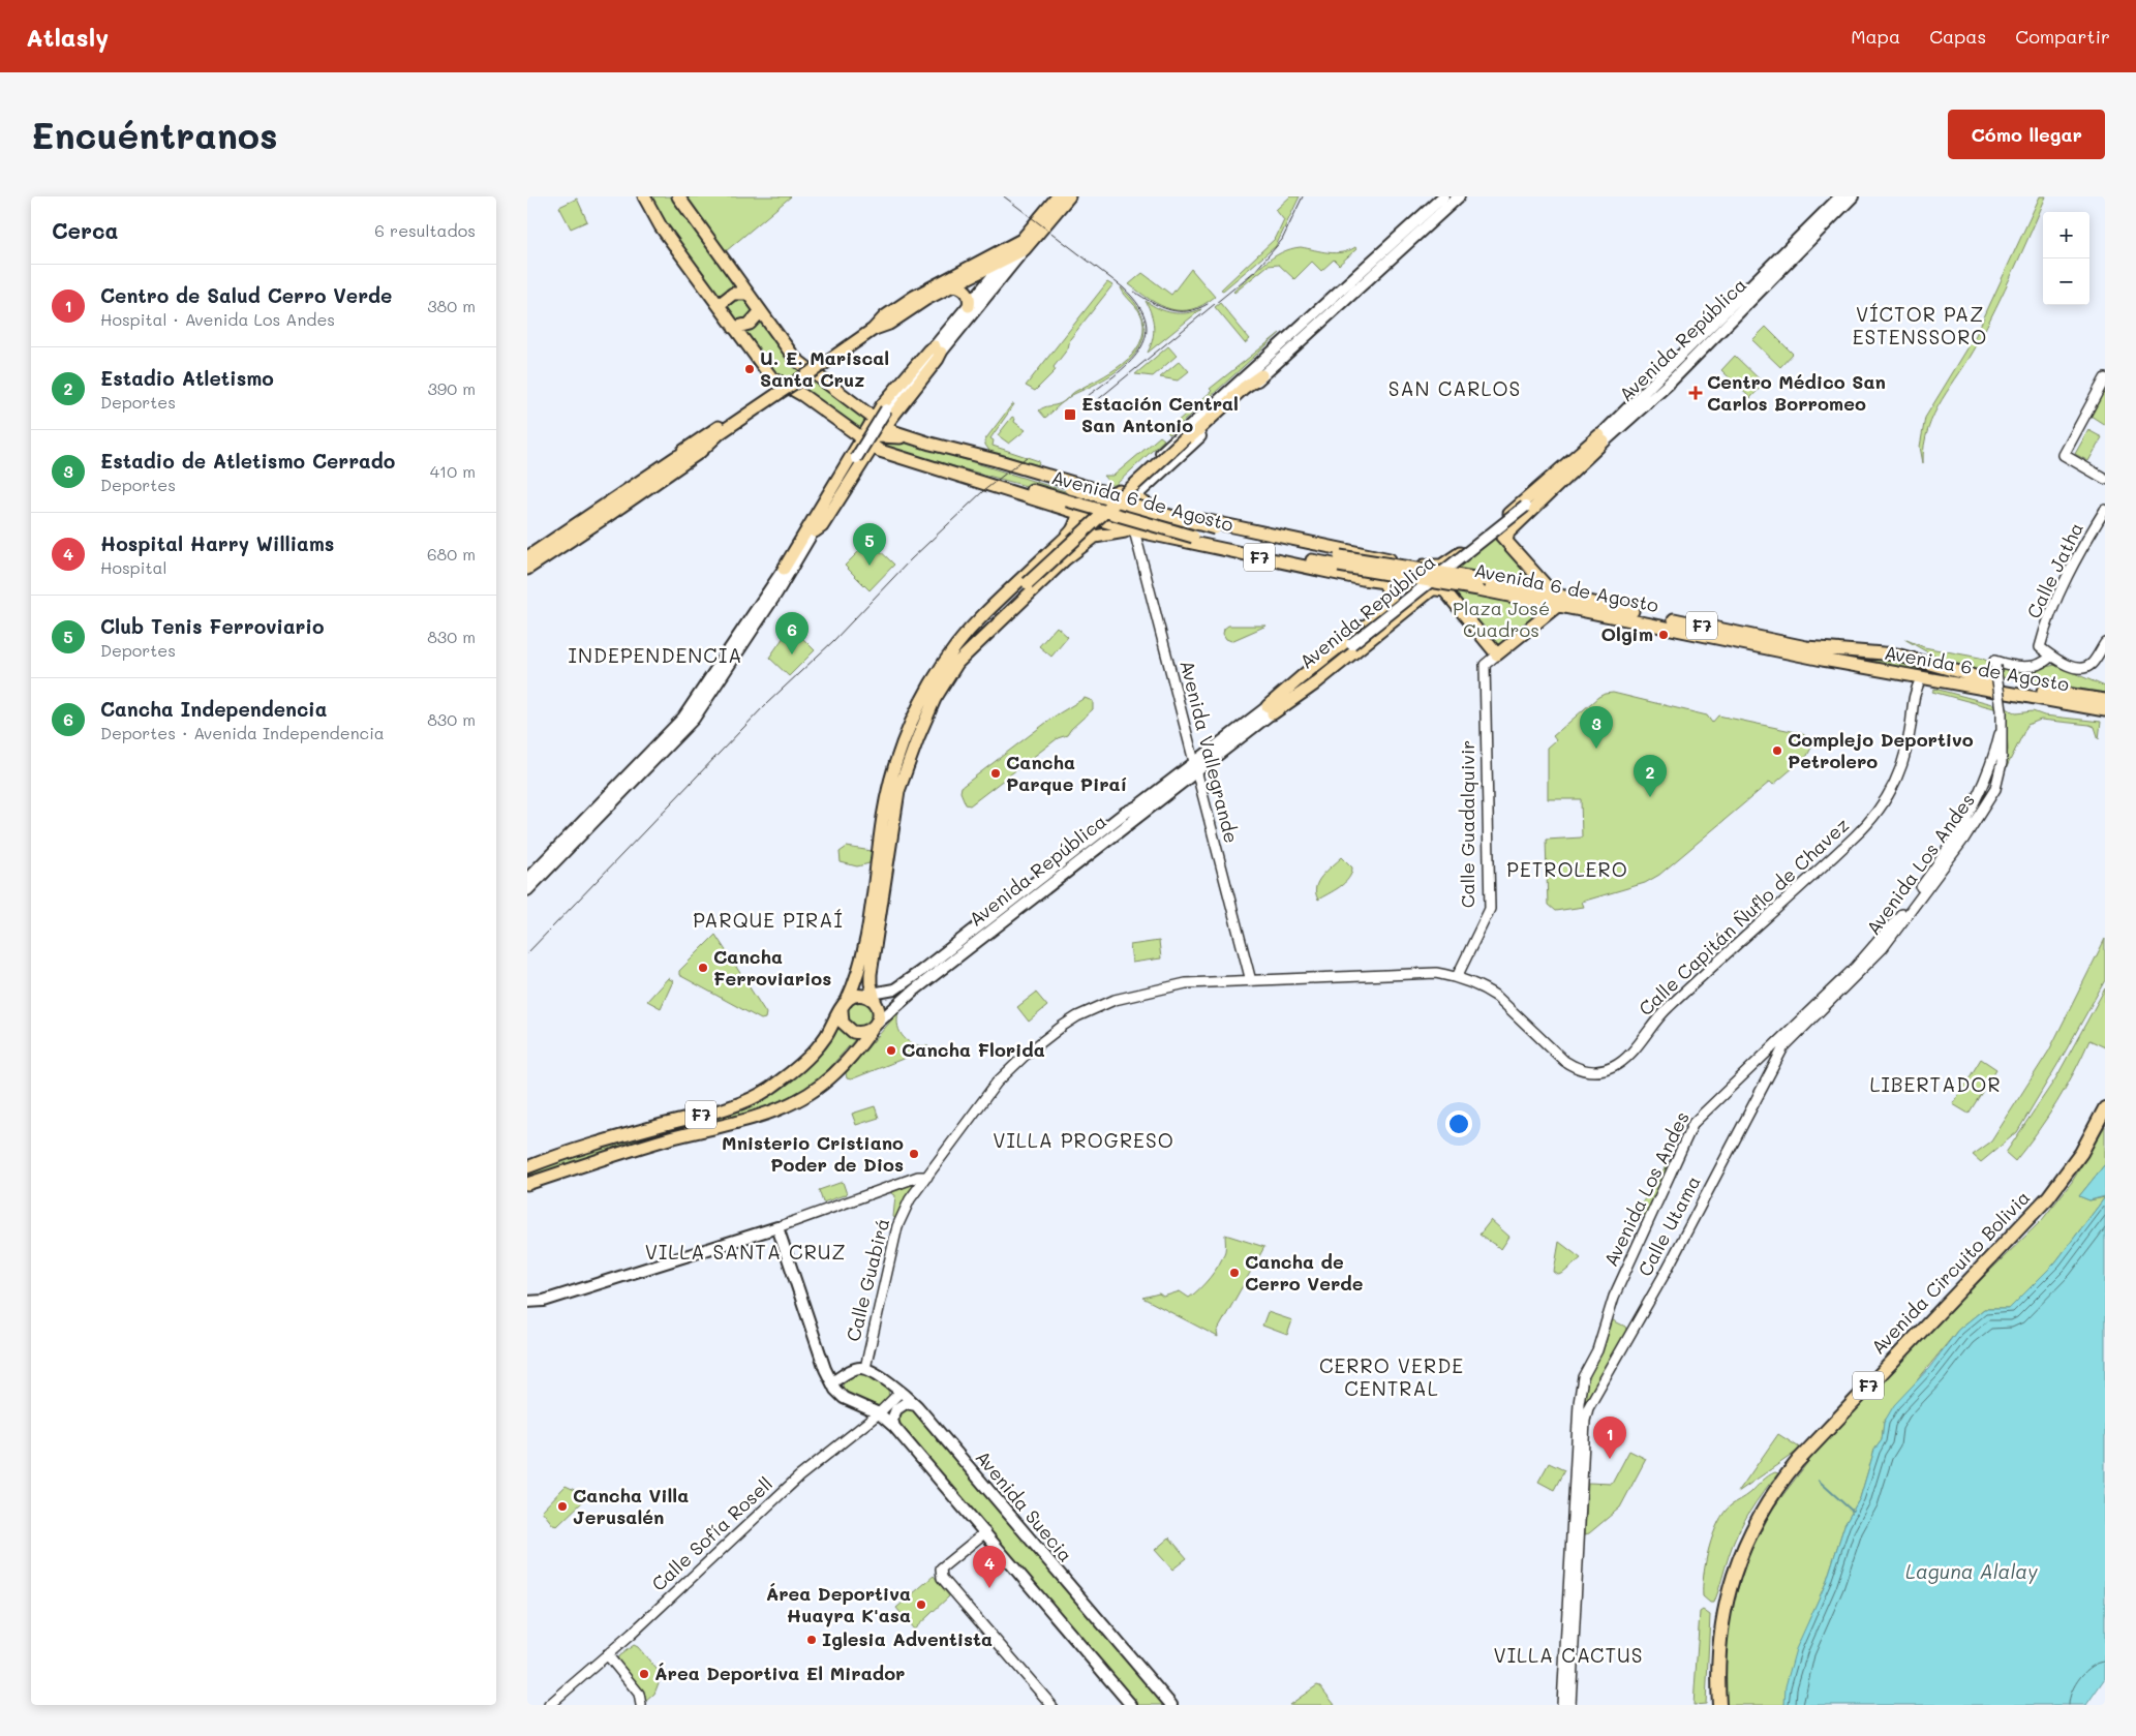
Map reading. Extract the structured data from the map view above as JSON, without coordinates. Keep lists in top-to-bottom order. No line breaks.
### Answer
{"streets":{"highway":["F7","Avenida Circuito Bolivia"],"main road":["Avenida República","Avenida 6 de Agosto","Avenida Suecia"],"street":["Calle Jatha","Avenida Vallegrande","Calle Guadalquivir","Avenida Los Andes","Calle Capitán Ñuflo de Chavez","Calle Utama","Calle Guabirá","Calle Sofía Rosell"]},"crossings":[["Avenida República","Avenida 6 de Agosto"],["Avenida República","F7"],["Avenida República","Avenida Vallegrande"],["Avenida 6 de Agosto","F7"],["Avenida 6 de Agosto","Avenida Vallegrande"],["Avenida 6 de Agosto","Calle Capitán Ñuflo de Chavez"],["Calle Jatha","Avenida Los Andes"],["Avenida Vallegrande","Calle Capitán Ñuflo de Chavez"],["Calle Guadalquivir","Calle Capitán Ñuflo de Chavez"],["Avenida Los Andes","Calle Utama"],["Calle Capitán Ñuflo de Chavez","Calle Guabirá"],["Calle Guabirá","Avenida Suecia"],["Avenida Suecia","Calle Sofía Rosell"]],"districts":["VÍCTOR PAZ ESTENSSORO","SAN CARLOS","INDEPENDENCIA","PETROLERO","PARQUE PIRAÍ","LIBERTADOR","VILLA PROGRESO","VILLA SANTA CRUZ","CERRO VERDE CENTRAL","VILLA CACTUS"],"water":["Laguna Alalay"],"parks":["Plaza José Cuadros"],"places":{"other":["U. E. Mariscal Santa Cruz","Olgim","Complejo Deportivo Petrolero","Cancha Parque Piraí","Cancha Ferroviarios","Cancha Florida","Mnisterio Cristiano Poder de Dios","Cancha de Cerro Verde","Cancha Villa Jerusalén","Área Deportiva Huayra K'asa","Iglesia Adventista","Área Deportiva El Mirador"],"health":["Centro Médico San Carlos Borromeo"],"transit":["Estación Central San Antonio"]},"page":{"header":"Atlasly","nav":["Mapa","Capas","Compartir"],"buttons":"Cómo llegar","title":"Encuéntranos","heading":["Cerca","6 resultados"],"map_buttons":["+","−"],"list":[{"mark":"1","name":"Centro de Salud Cerro Verde","note":"Hospital · Avenida Los Andes","value":"380 m"},{"mark":"2","name":"Estadio Atletismo","note":"Deportes","value":"390 m"},{"mark":"3","name":"Estadio de Atletismo Cerrado","note":"Deportes","value":"410 m"},{"mark":"4","name":"Hospital Harry Williams","note":"Hospital","value":"680 m"},{"mark":"5","name":"Club Tenis Ferroviario","note":"Deportes","value":"830 m"},{"mark":"6","name":"Cancha Independencia","note":"Deportes · Avenida Independencia","value":"830 m"}],"pins":["5","6","3","2","1","4"]}}
